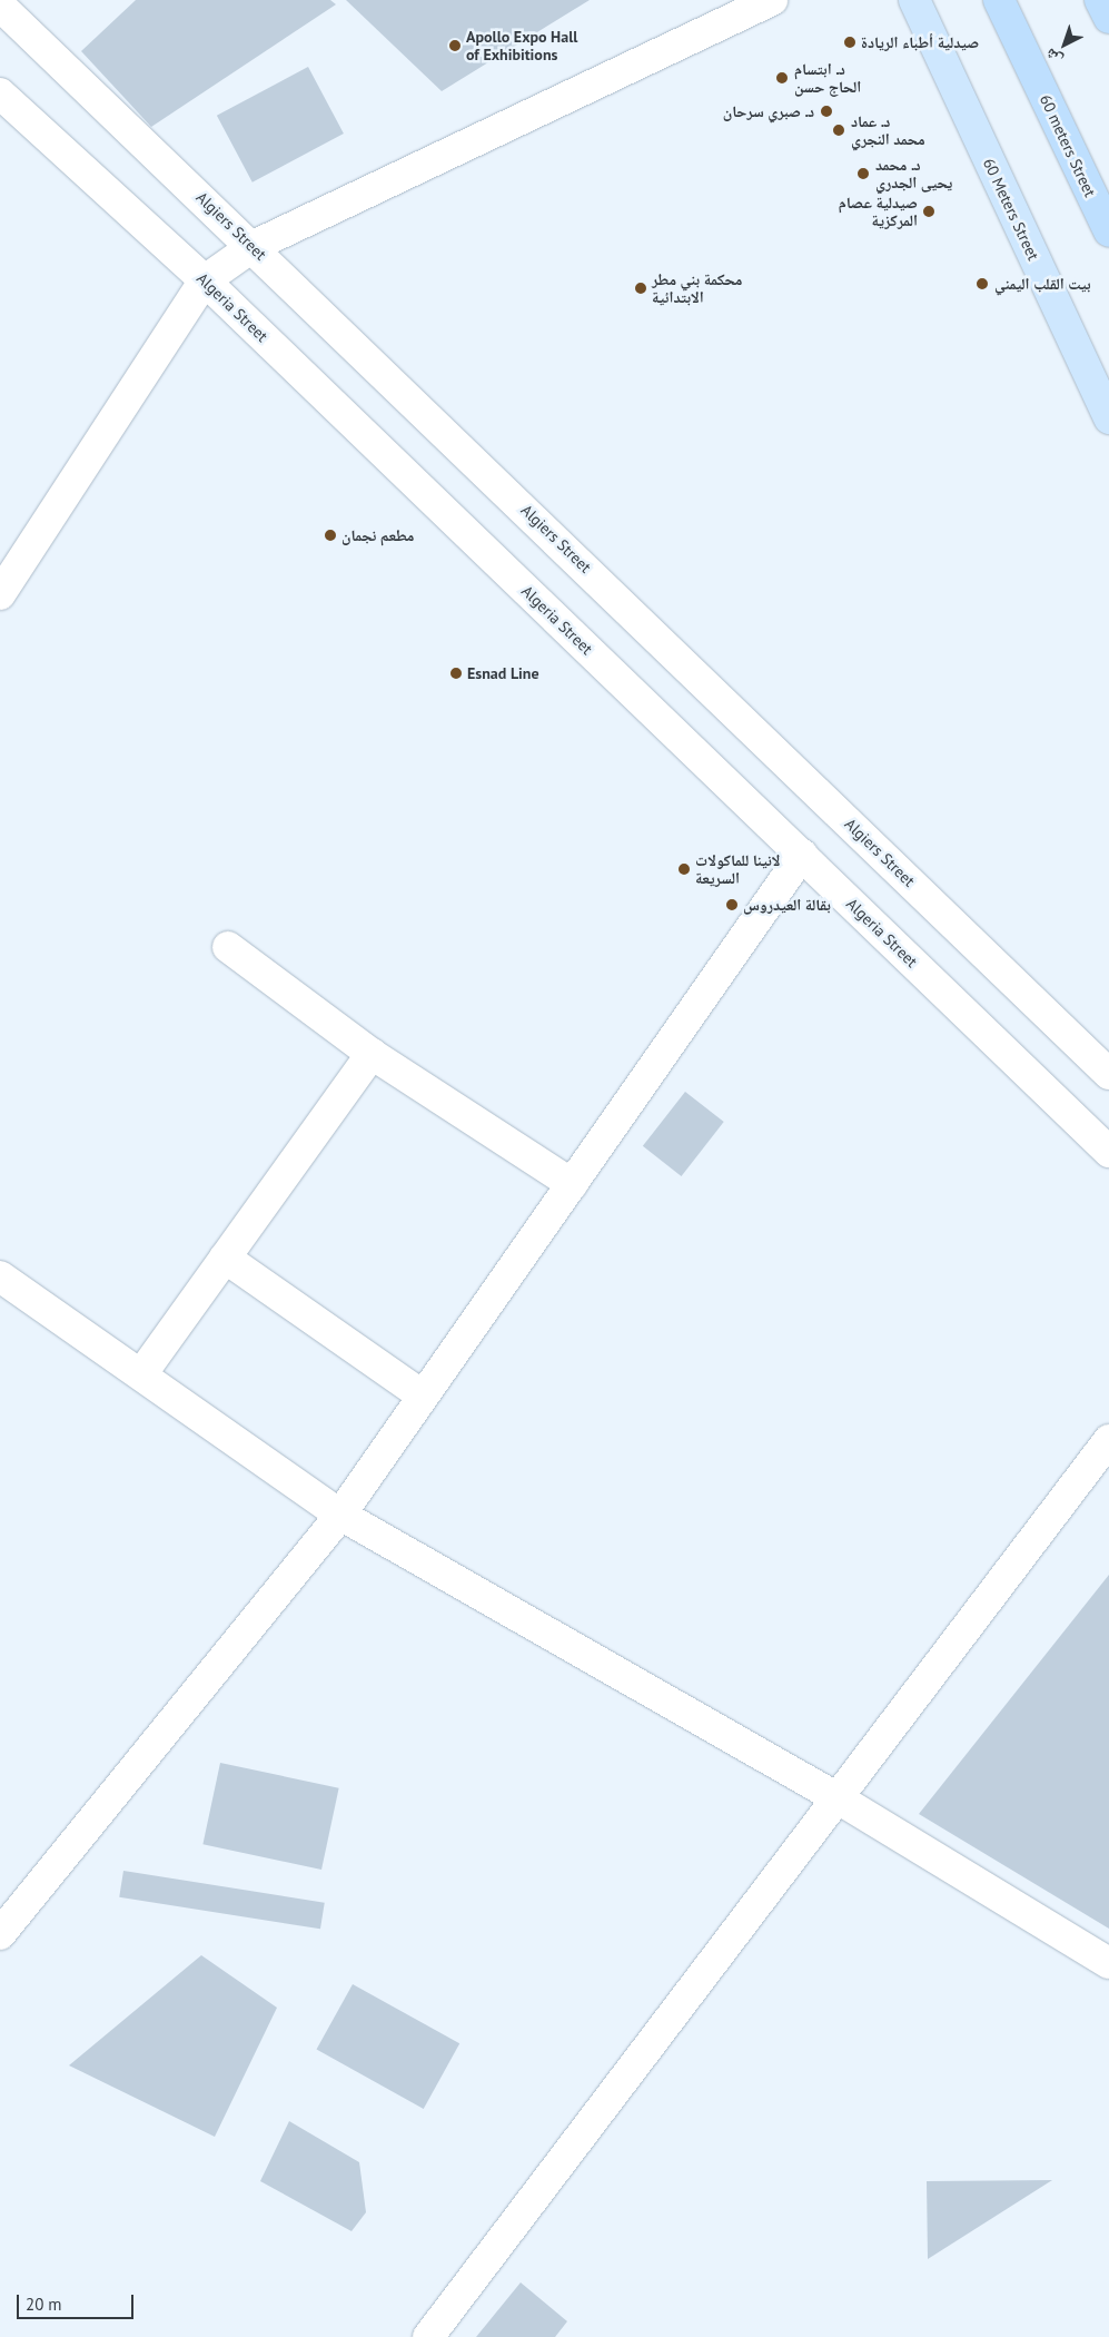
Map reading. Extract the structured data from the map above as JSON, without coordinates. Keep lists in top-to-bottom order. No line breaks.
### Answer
{"streets":{"highway":["60 meters Street"],"main road":["60 Meters Street"],"street":["Algiers Street","Algeria Street"]},"places":["صيدلية أطباء الريادة","Apollo Expo Hall of Exhibitions","د. ابتسام الحاج حسن","د. صبري سرحان","د. عماد محمد النجري","د. محمد يحيى الجدري","صيدلية عصام المركزية","بيت القلب اليمني","محكمة بني مطر الابتدائية","مطعم نجمان","Esnad Line","لانينا للماكولات السريعة","بقالة العيدروس"],"scale_bar":"20 m","north":"bottom left"}
